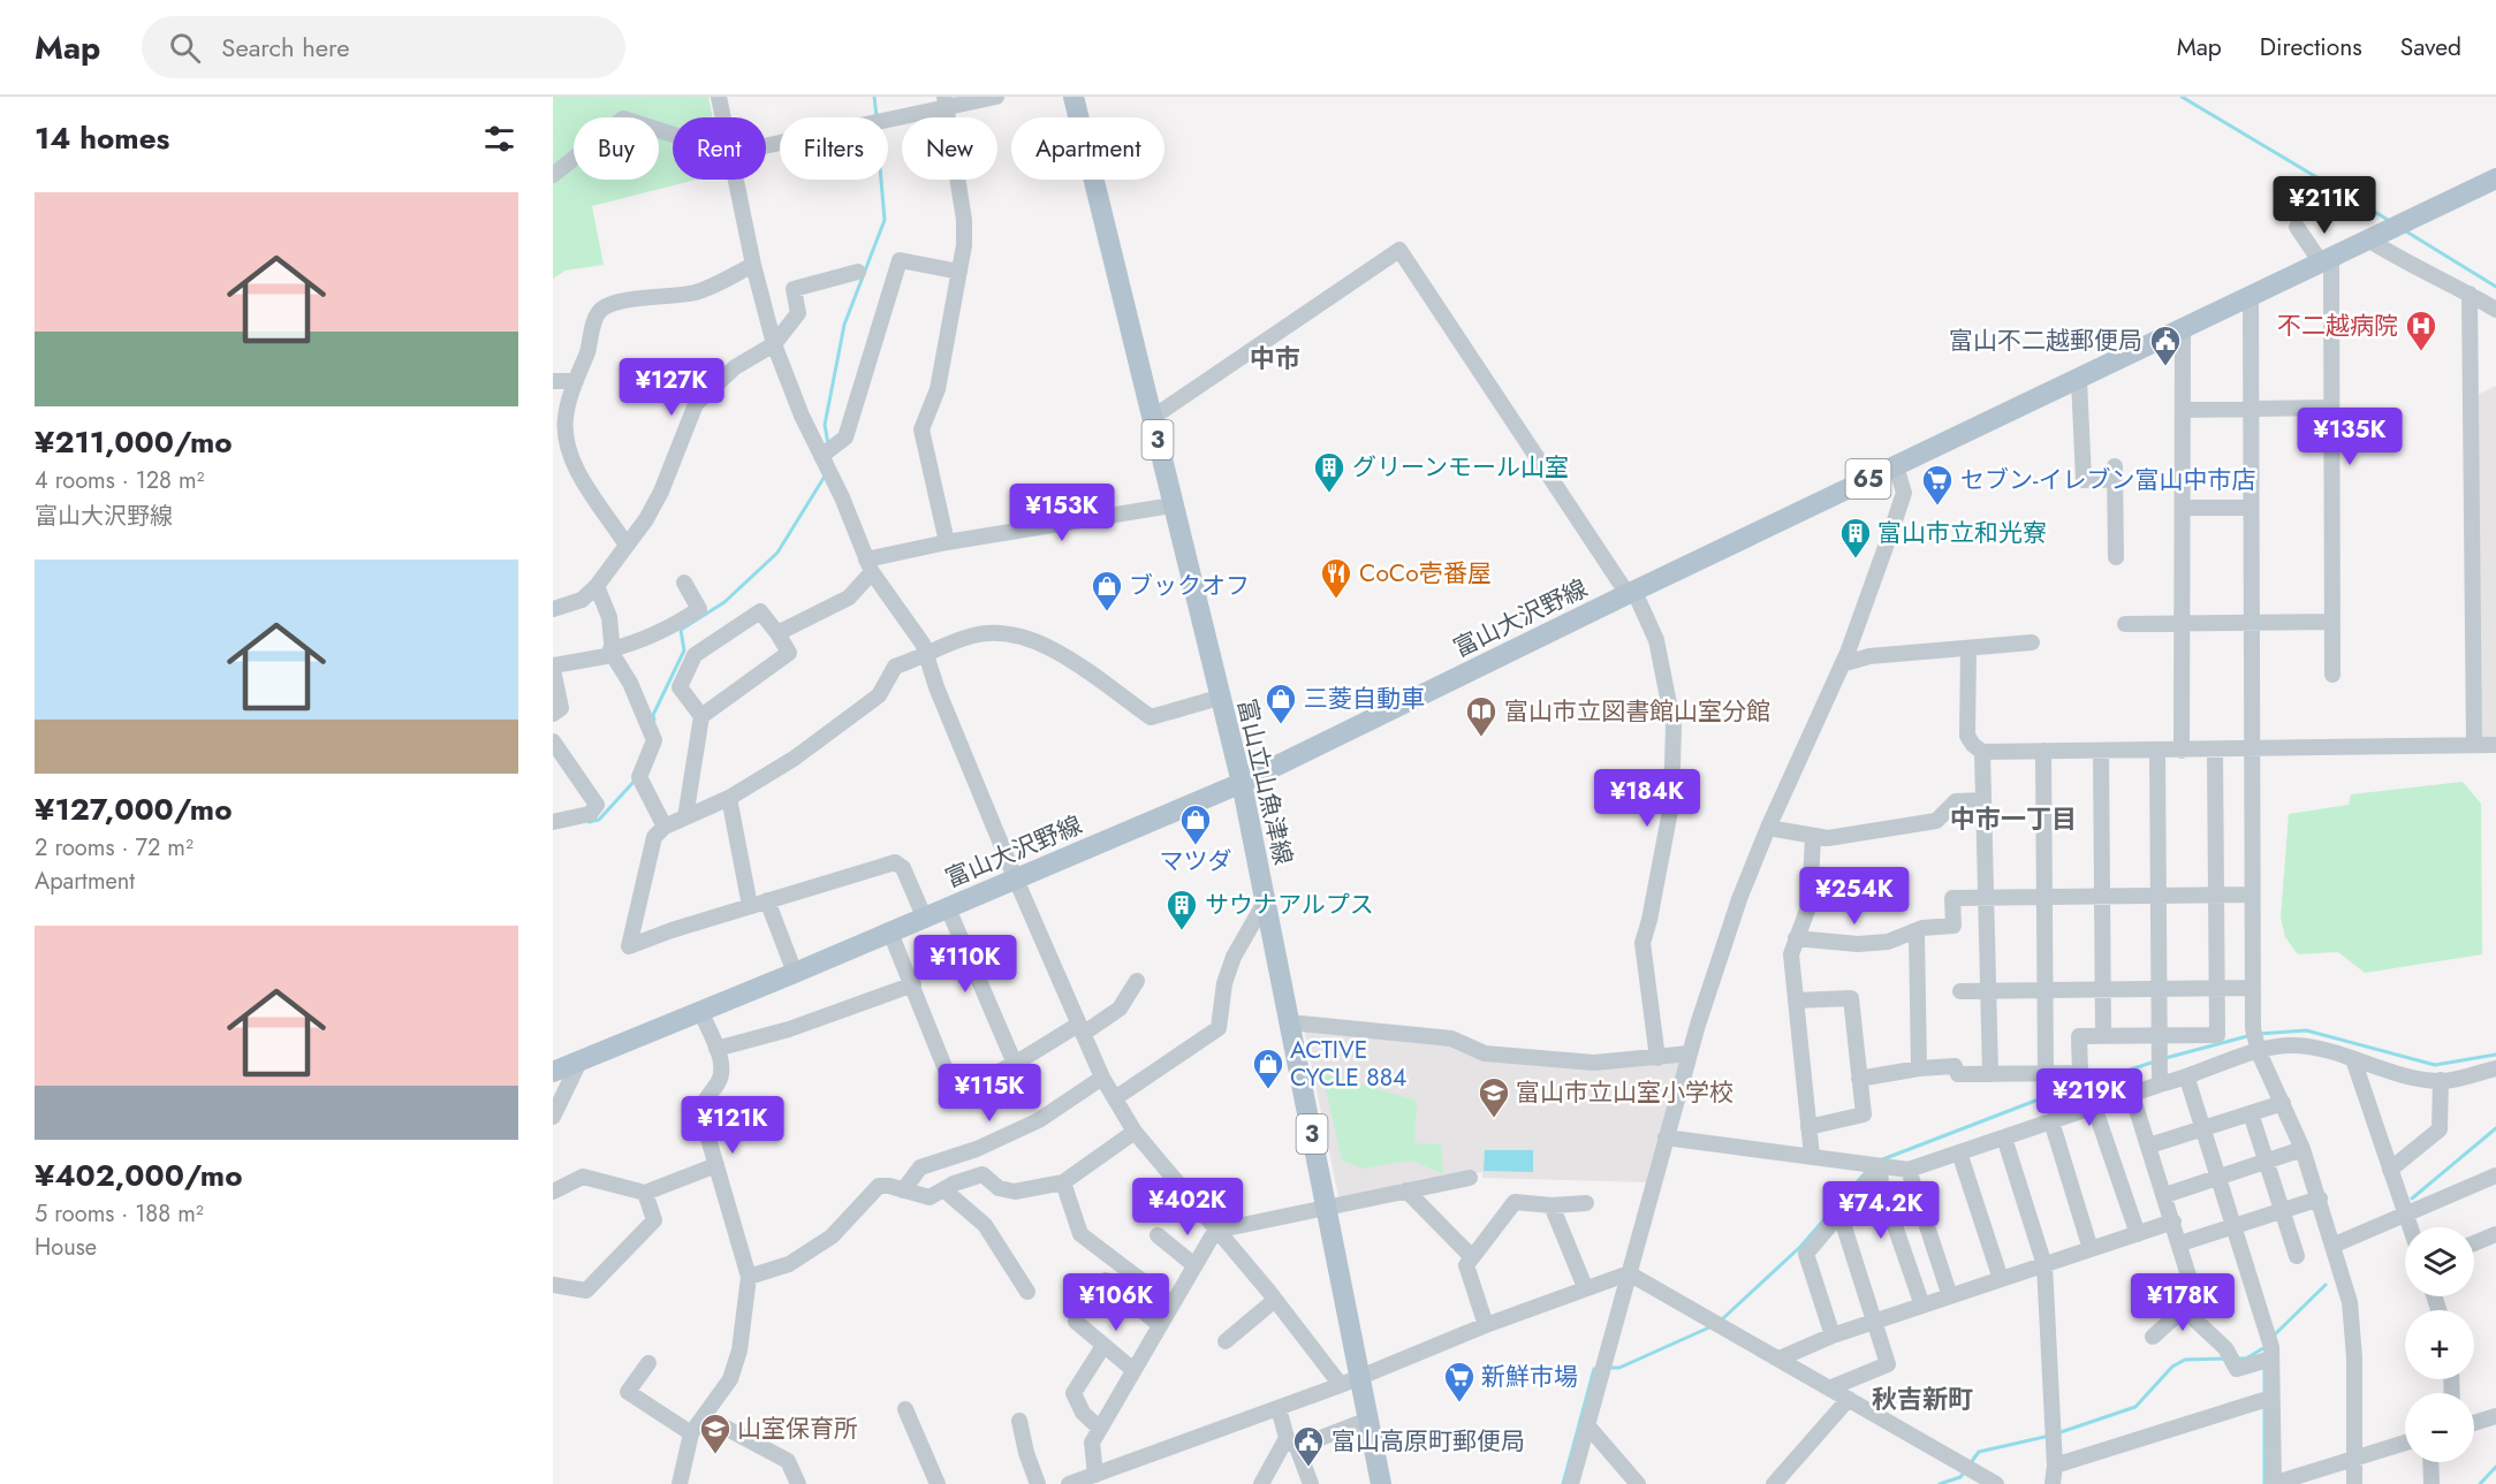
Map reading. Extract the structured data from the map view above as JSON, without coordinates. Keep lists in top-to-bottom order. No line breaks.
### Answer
{"streets":{"main road":["3","65","富山大沢野線","富山立山魚津線"]},"crossings":[["富山大沢野線","富山立山魚津線"]],"districts":["中市","中市一丁目","秋吉新町"],"places":{"hospital":["不二越病院"],"public building":["富山不二越郵便局","富山高原町郵便局"],"building":["グリーンモール山室","富山市立和光寮","サウナアルプス"],"supermarket":["セブン-イレブン富山中市店","新鮮市場"],"restaurant":["CoCo壱番屋"],"shop":["ブックオフ","三菱自動車","マツダ","ACTIVE CYCLE 884"],"library":["富山市立図書館山室分館"],"school or university":["富山市立山室小学校","山室保育所"]},"page":{"header":"Map","search":"Search here","nav":["Map","Directions","Saved"],"heading":"14 homes","chip":["Buy","Rent","Filters","New","Apartment"],"price":["¥211K","¥127K","¥135K","¥153K","¥184K","¥254K","¥110K","¥115K","¥219K","¥121K","¥402K","¥74.2K","¥106K","¥178K"],"list":[{"name":"¥211,000/mo","note":"4 rooms · 128 m² · 富山大沢野線"},{"name":"¥127,000/mo","note":"2 rooms · 72 m² · Apartment"},{"name":"¥402,000/mo","note":"5 rooms · 188 m² · House"}],"map_buttons":["+","−"]}}
